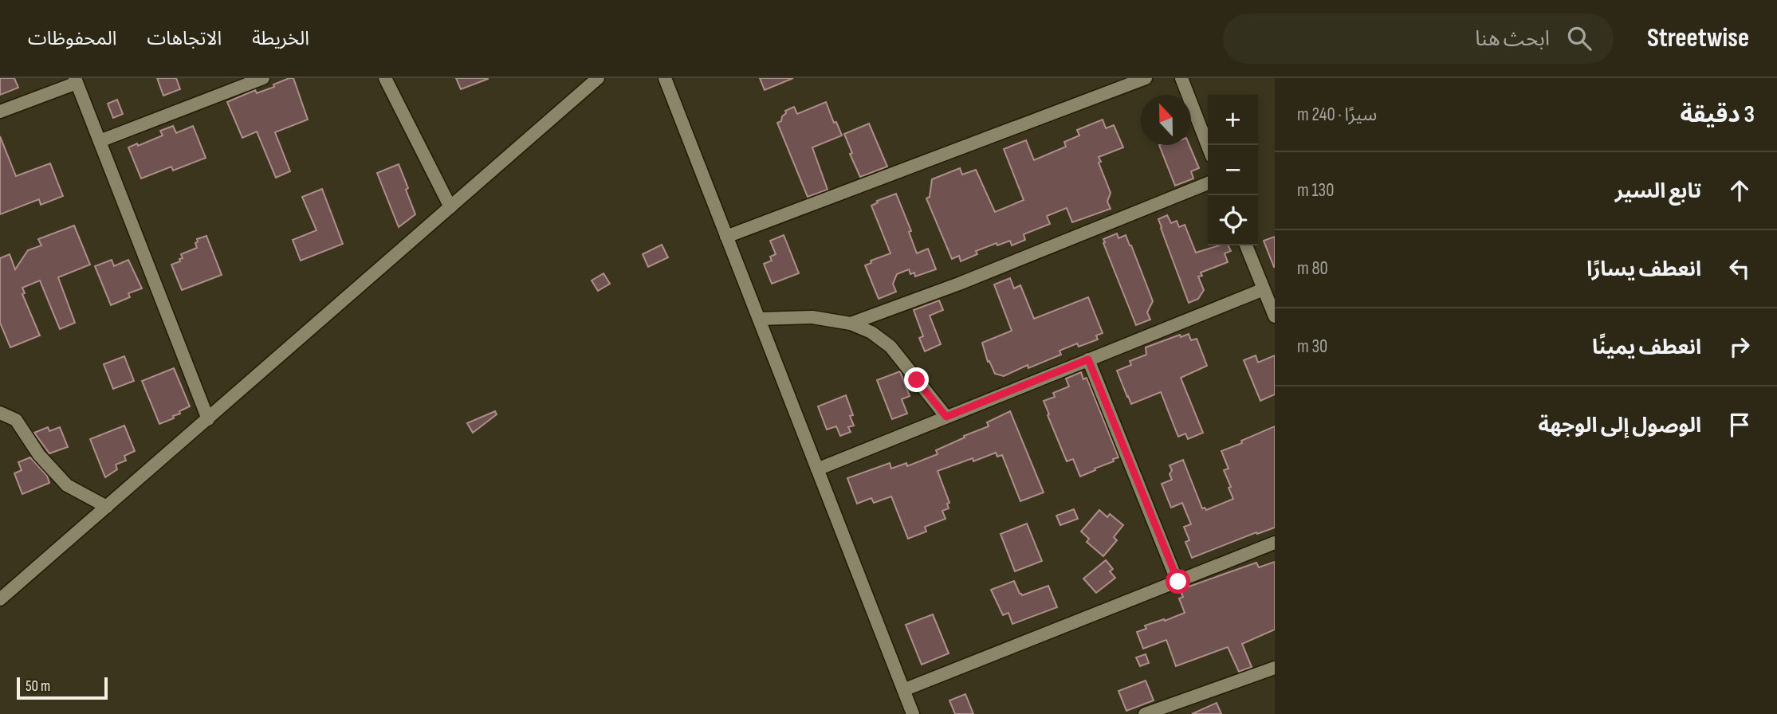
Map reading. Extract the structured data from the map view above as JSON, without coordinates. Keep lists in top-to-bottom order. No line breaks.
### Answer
{"scale_bar":"50 m","north":"top","page":{"header":"Streetwise","search":"ابحث هنا","nav":["الخريطة","الاتجاهات","المحفوظات"],"heading":["3 دقيقة","سيرًا · 240 m"],"map_buttons":["+","−"],"list":[["تابع السير","130 m"],["انعطف يسارًا","80 m"],["انعطف يمينًا","30 m"],"الوصول إلى الوجهة"],"scale":"50 m"}}
